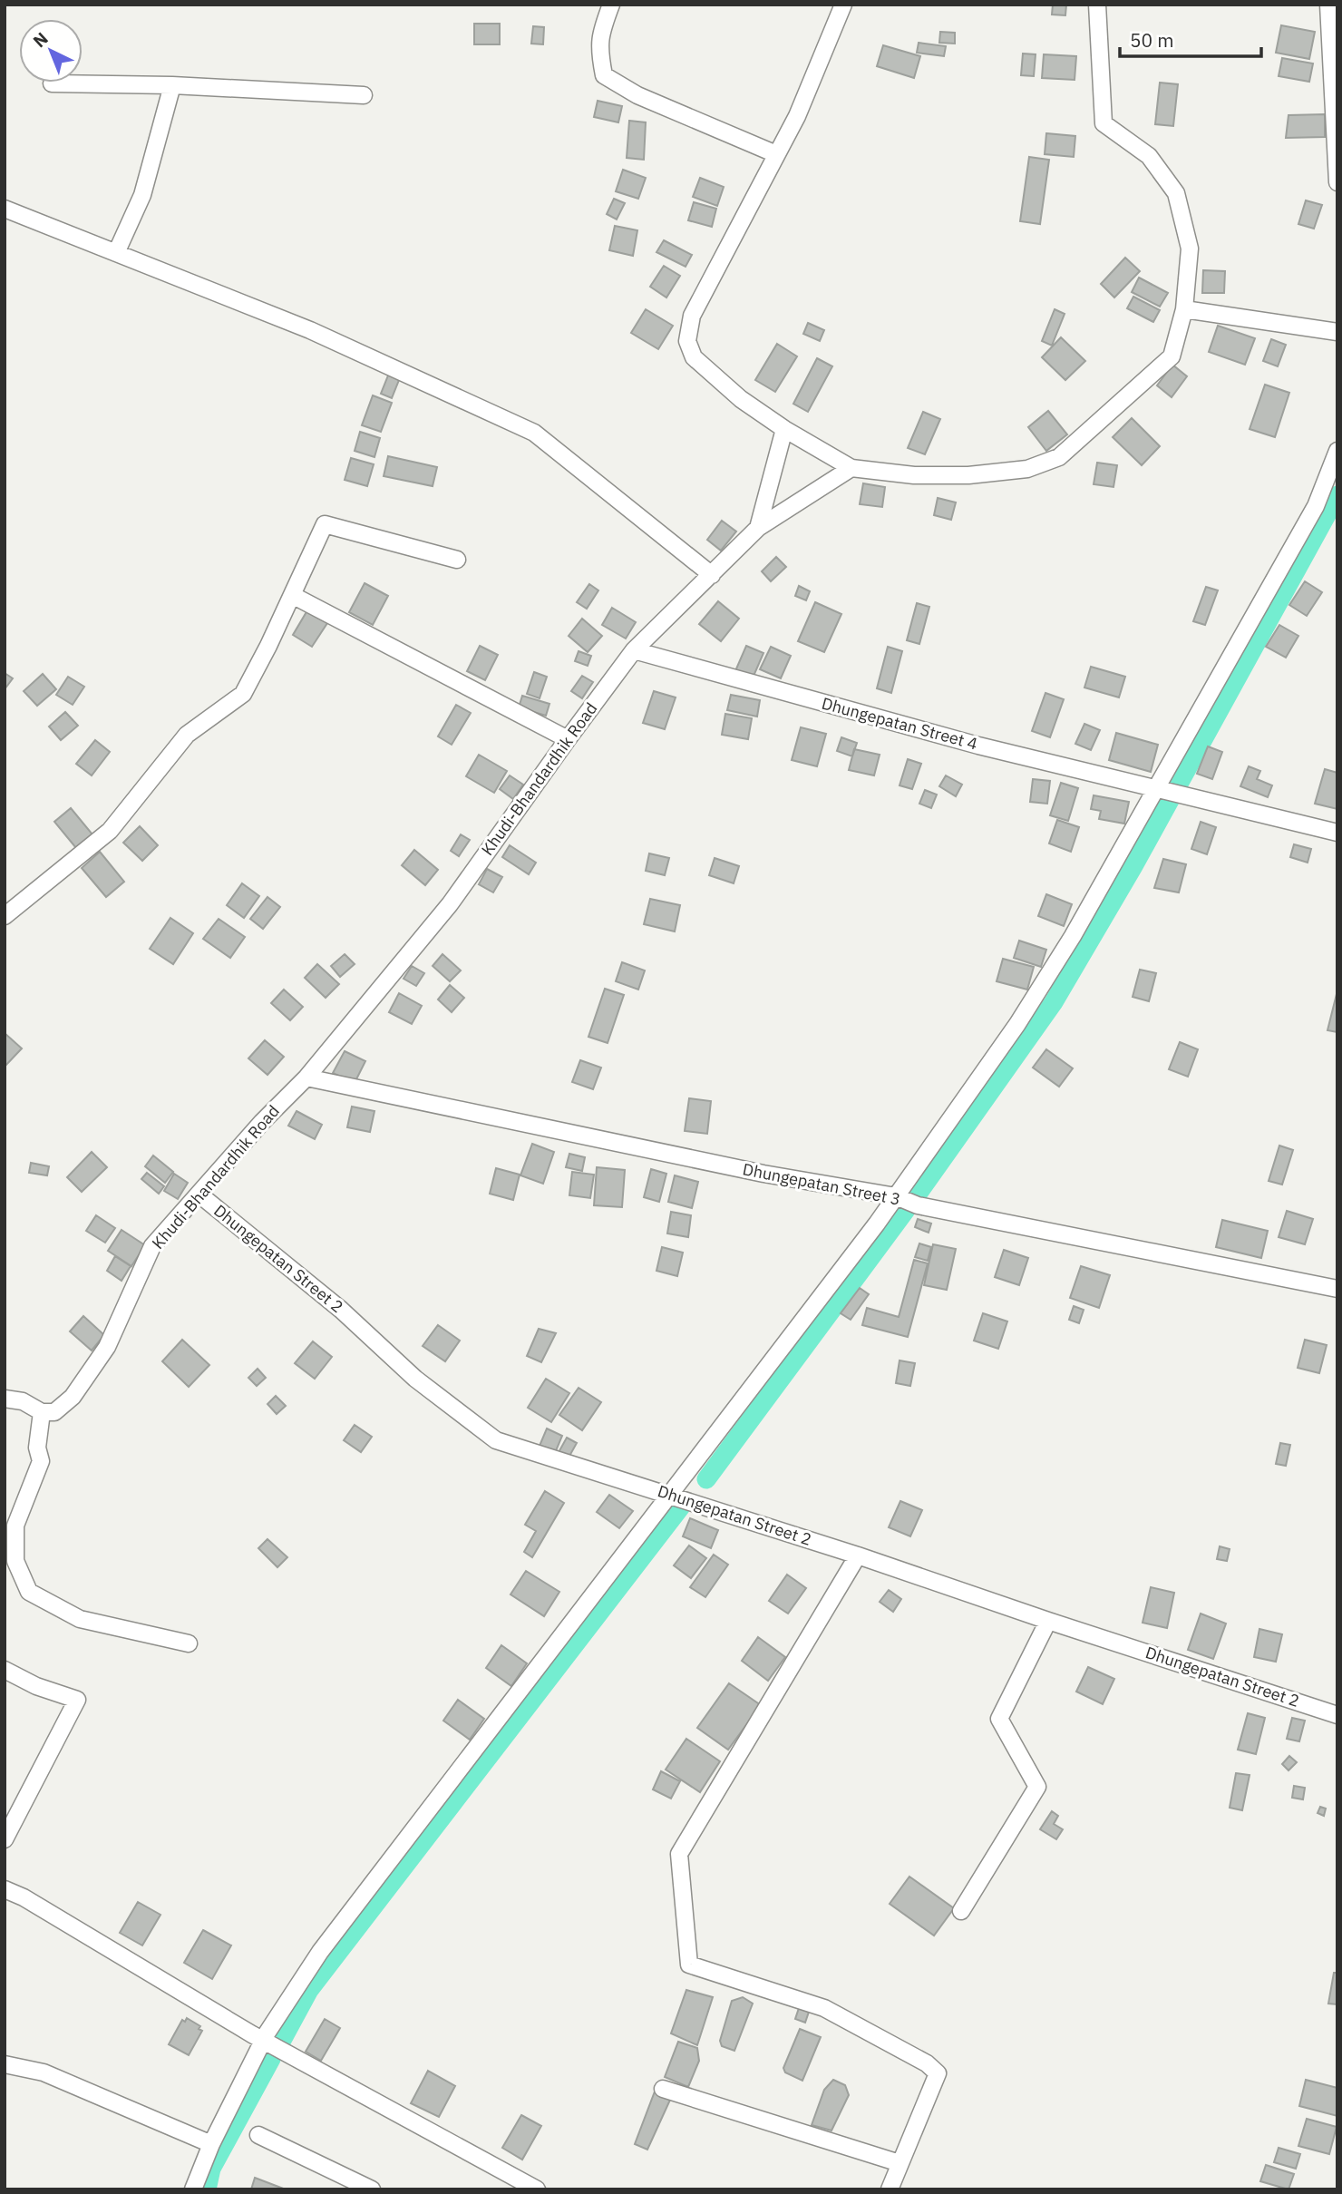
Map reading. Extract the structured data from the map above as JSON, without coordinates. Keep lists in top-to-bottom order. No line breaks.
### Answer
{"streets":{"street":["Dhungepatan Street 4","Khudi-Bhandardhik Road","Dhungepatan Street 3","Dhungepatan Street 2"]},"crossings":[["Dhungepatan Street 4","Khudi-Bhandardhik Road"],["Khudi-Bhandardhik Road","Dhungepatan Street 3"],["Khudi-Bhandardhik Road","Dhungepatan Street 2"]],"scale_bar":"50 m","north":"top left"}
